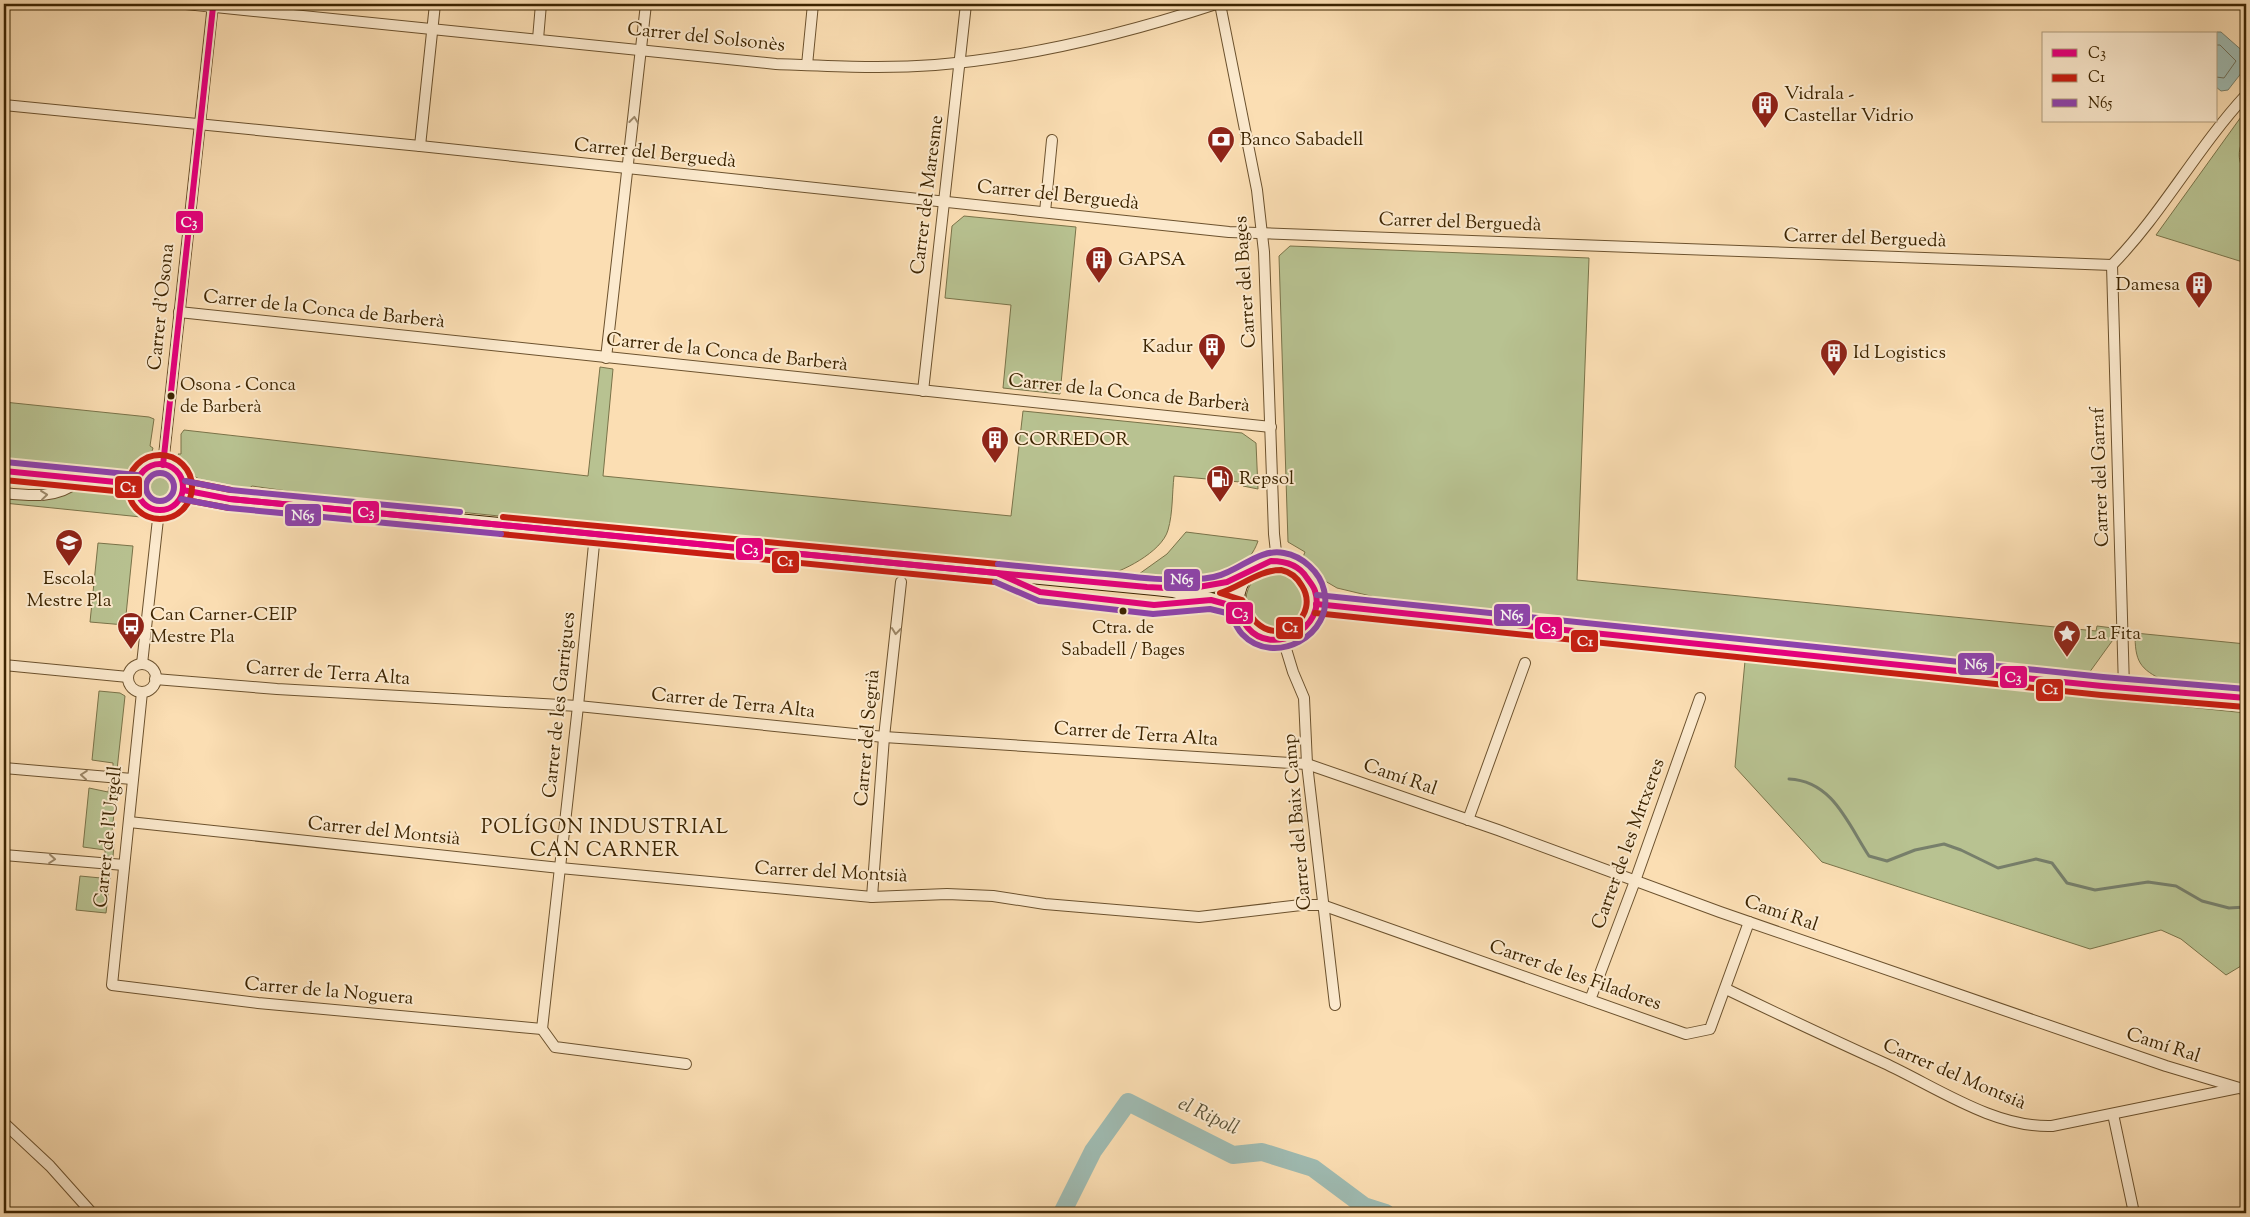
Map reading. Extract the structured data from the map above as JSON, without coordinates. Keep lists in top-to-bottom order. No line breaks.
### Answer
{"streets":{"street":["Carrer del Solsonès","Carrer del Berguedà","Carrer del Maresme","Carrer del Bages","Carrer d'Osona","Carrer de la Conca de Barberà","Carrer del Garraf","Carrer de Terra Alta","Carrer de les Garrigues","Carrer del Segrià","Camí Ral","Carrer del Baix Camp","Carrer del Montsià","Carrer de l'Urgell","Carrer de les Mrtxeres","Carrer de les Filadores","Carrer de la Noguera"]},"crossings":[["Carrer del Solsonès","Carrer del Maresme"],["Carrer del Solsonès","Carrer del Bages"],["Carrer del Solsonès","Carrer d'Osona"],["Carrer del Berguedà","Carrer del Maresme"],["Carrer del Berguedà","Carrer del Bages"],["Carrer del Berguedà","Carrer d'Osona"],["Carrer del Berguedà","Carrer del Garraf"],["Carrer del Maresme","Carrer de la Conca de Barberà"],["Carrer del Bages","Carrer de la Conca de Barberà"],["Carrer del Bages","Carrer del Baix Camp"],["Carrer d'Osona","Carrer de la Conca de Barberà"],["Carrer de Terra Alta","Carrer de les Garrigues"],["Carrer de Terra Alta","Carrer del Segrià"],["Carrer de Terra Alta","Camí Ral"],["Carrer de Terra Alta","Carrer del Baix Camp"],["Carrer de Terra Alta","Carrer de l'Urgell"],["Carrer de les Garrigues","Carrer del Montsià"],["Carrer de les Garrigues","Carrer de la Noguera"],["Carrer del Segrià","Carrer del Montsià"],["Camí Ral","Carrer del Baix Camp"],["Camí Ral","Carrer del Montsià"],["Camí Ral","Carrer de les Mrtxeres"],["Camí Ral","Carrer de les Filadores"],["Carrer del Baix Camp","Carrer del Montsià"],["Carrer del Baix Camp","Carrer de les Filadores"],["Carrer del Montsià","Carrer de l'Urgell"],["Carrer del Montsià","Carrer de les Filadores"],["Carrer de l'Urgell","Carrer de la Noguera"],["Carrer de les Mrtxeres","Carrer de les Filadores"]],"one_way":["Carrer del Segrià"],"districts":["POLÍGON INDUSTRIAL CAN CARNER"],"water":["el Ripoll"],"places":{"building":["Vidrala - Castellar Vidrio","GAPSA","Damesa","Kadur","Id Logistics","CORREDOR"],"bank":["Banco Sabadell"],"other":["Osona - Conca de Barberà","Ctra. de Sabadell / Bages"],"fuel station":["Repsol"],"school or university":["Escola Mestre Pla"],"bus stop":["Can Carner-CEIP Mestre Pla"],"place":["La Fita"]},"lines":["transit line C3","transit line C1","transit line N65"],"legend":["C3","C1","N65"]}
